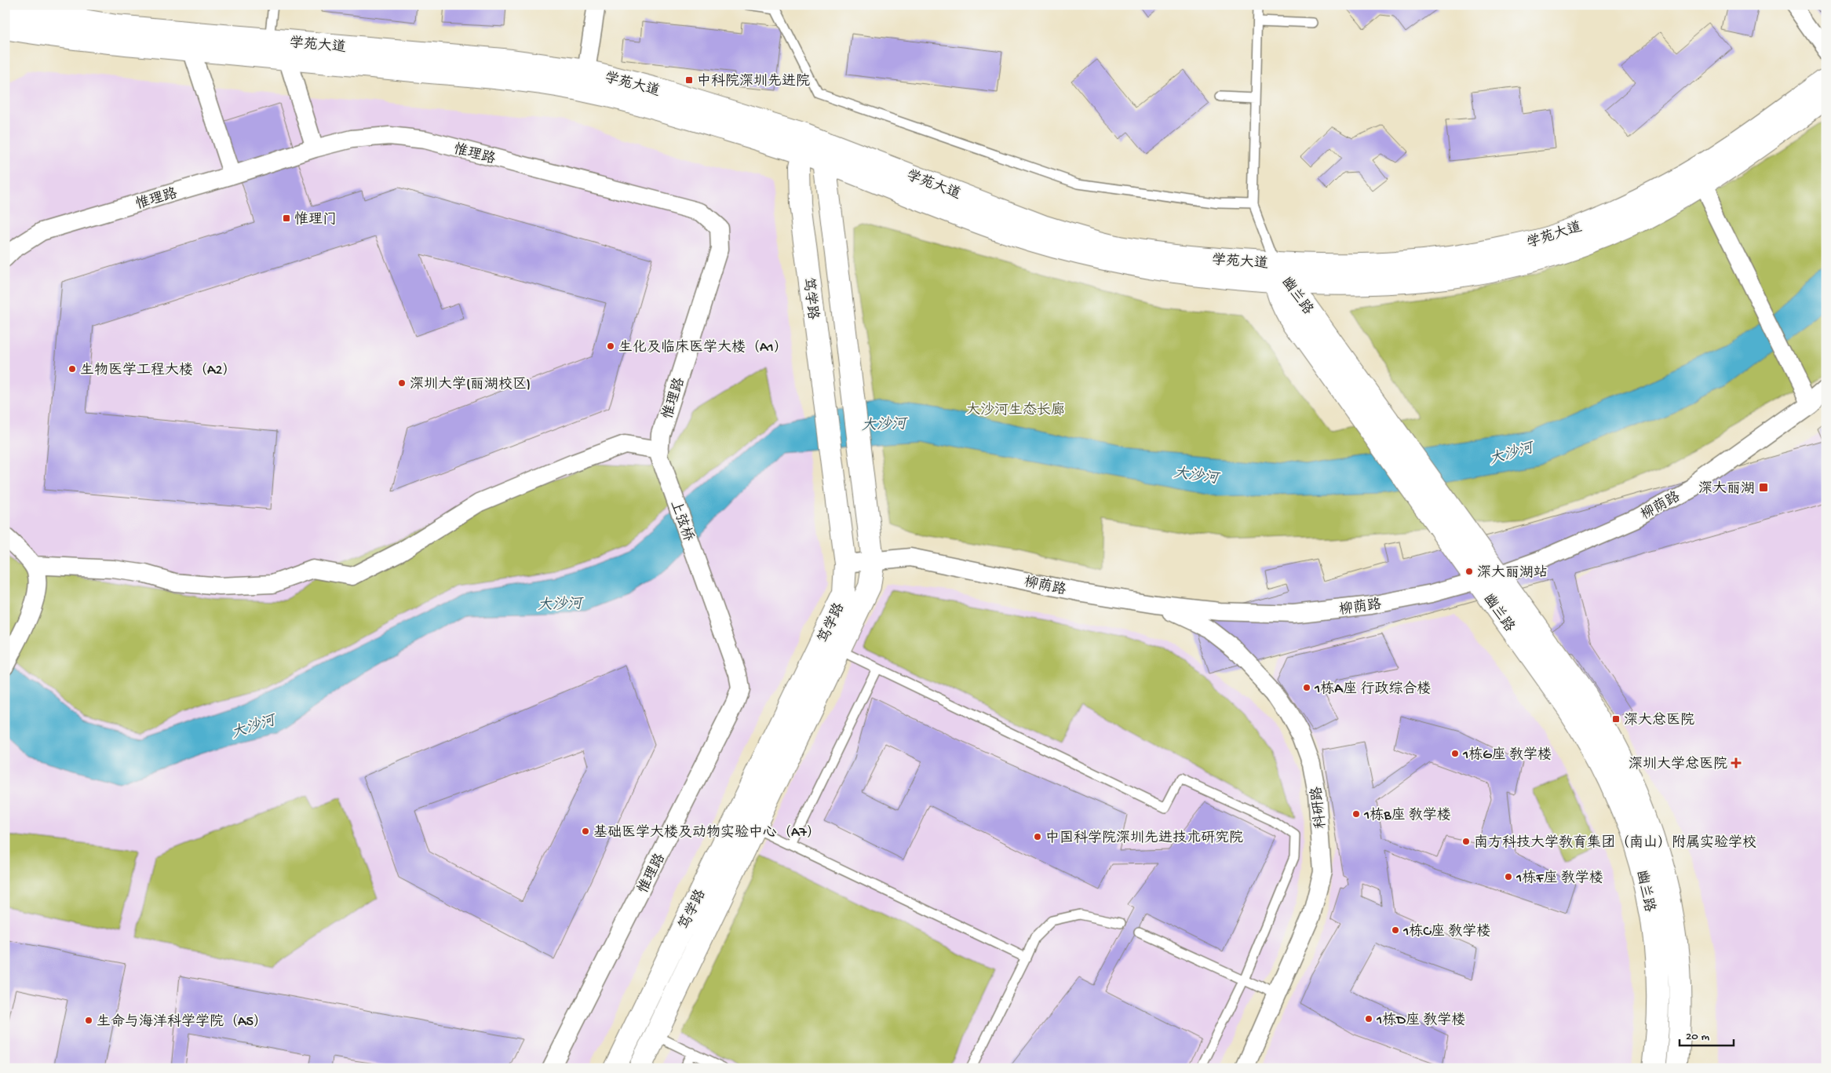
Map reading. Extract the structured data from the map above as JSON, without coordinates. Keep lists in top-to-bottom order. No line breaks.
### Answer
{"streets":{"street":["学苑大道","惟理路","幽兰路","笃学路","柳荫路","上弦桥","科研路"]},"crossings":[["学苑大道","幽兰路"],["学苑大道","笃学路"],["惟理路","上弦桥"],["幽兰路","柳荫路"],["笃学路","柳荫路"],["柳荫路","科研路"]],"water":["大沙河"],"parks":["大沙河生态长廊"],"places":{"transit":["中科院深圳先进院","惟理门","深大丽湖","深大总医院"],"other":["生化及临床医学大楼（A1）","生物医学工程大楼（A2）","深圳大学(丽湖校区)","深大丽湖站","1栋A座 行政综合楼","1栋G座 教学楼","1栋B座 教学楼","基础医学大楼及动物实验中心（A7）","中国科学院深圳先进技术研究院","南方科技大学教育集团（南山）附属实验学校","1栋F座 教学楼","1栋C座 教学楼","1栋D座 教学楼","生命与海洋科学学院（A5）"],"health":["深圳大学总医院"]},"scale_bar":"20 m"}
